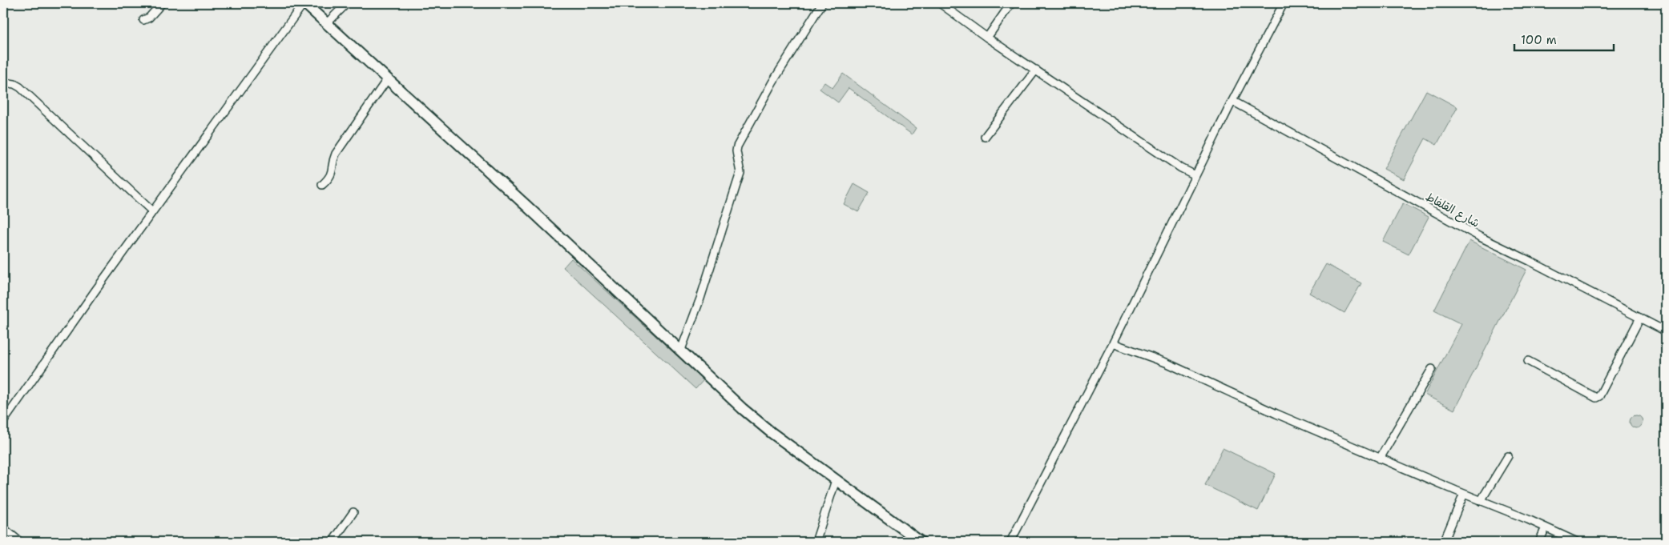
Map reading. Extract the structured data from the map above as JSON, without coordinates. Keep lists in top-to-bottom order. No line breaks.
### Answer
{"streets":{"street":["شارع القلفاط"]},"scale_bar":"100 m"}
